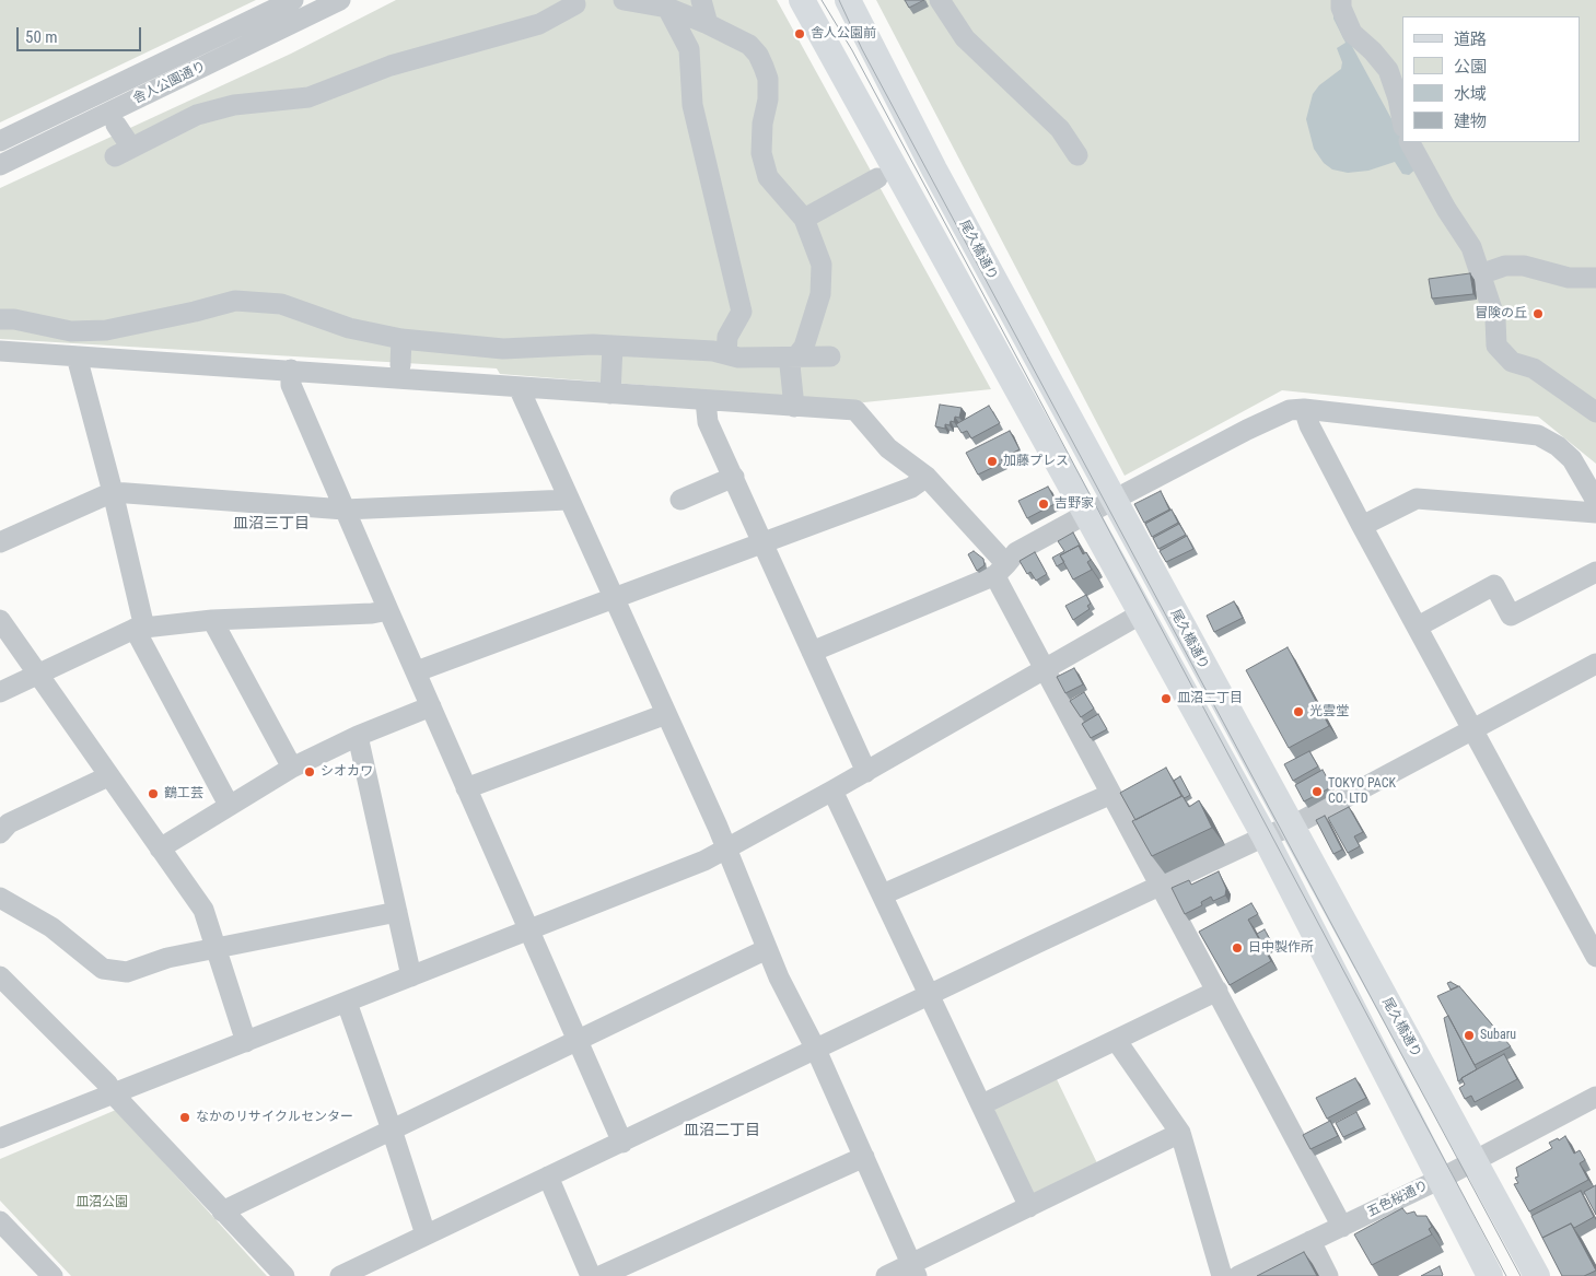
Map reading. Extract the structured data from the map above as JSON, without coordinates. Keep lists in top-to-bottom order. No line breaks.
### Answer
{"streets":{"main road":["尾久橋通り"],"street":["舎人公園通り","五色桜通り"]},"crossings":[["尾久橋通り","五色桜通り"]],"districts":["皿沼三丁目","皿沼二丁目"],"parks":["皿沼公園"],"places":["舎人公園前","冒険の丘","加藤プレス","吉野家","皿沼二丁目","光雲堂","シオカワ","TOKYO PACK CO. LTD","鶴工芸","日中製作所","Subaru","なかのリサイクルセンター"],"legend":["道路","公園","水域","建物"],"scale_bar":"50 m"}
